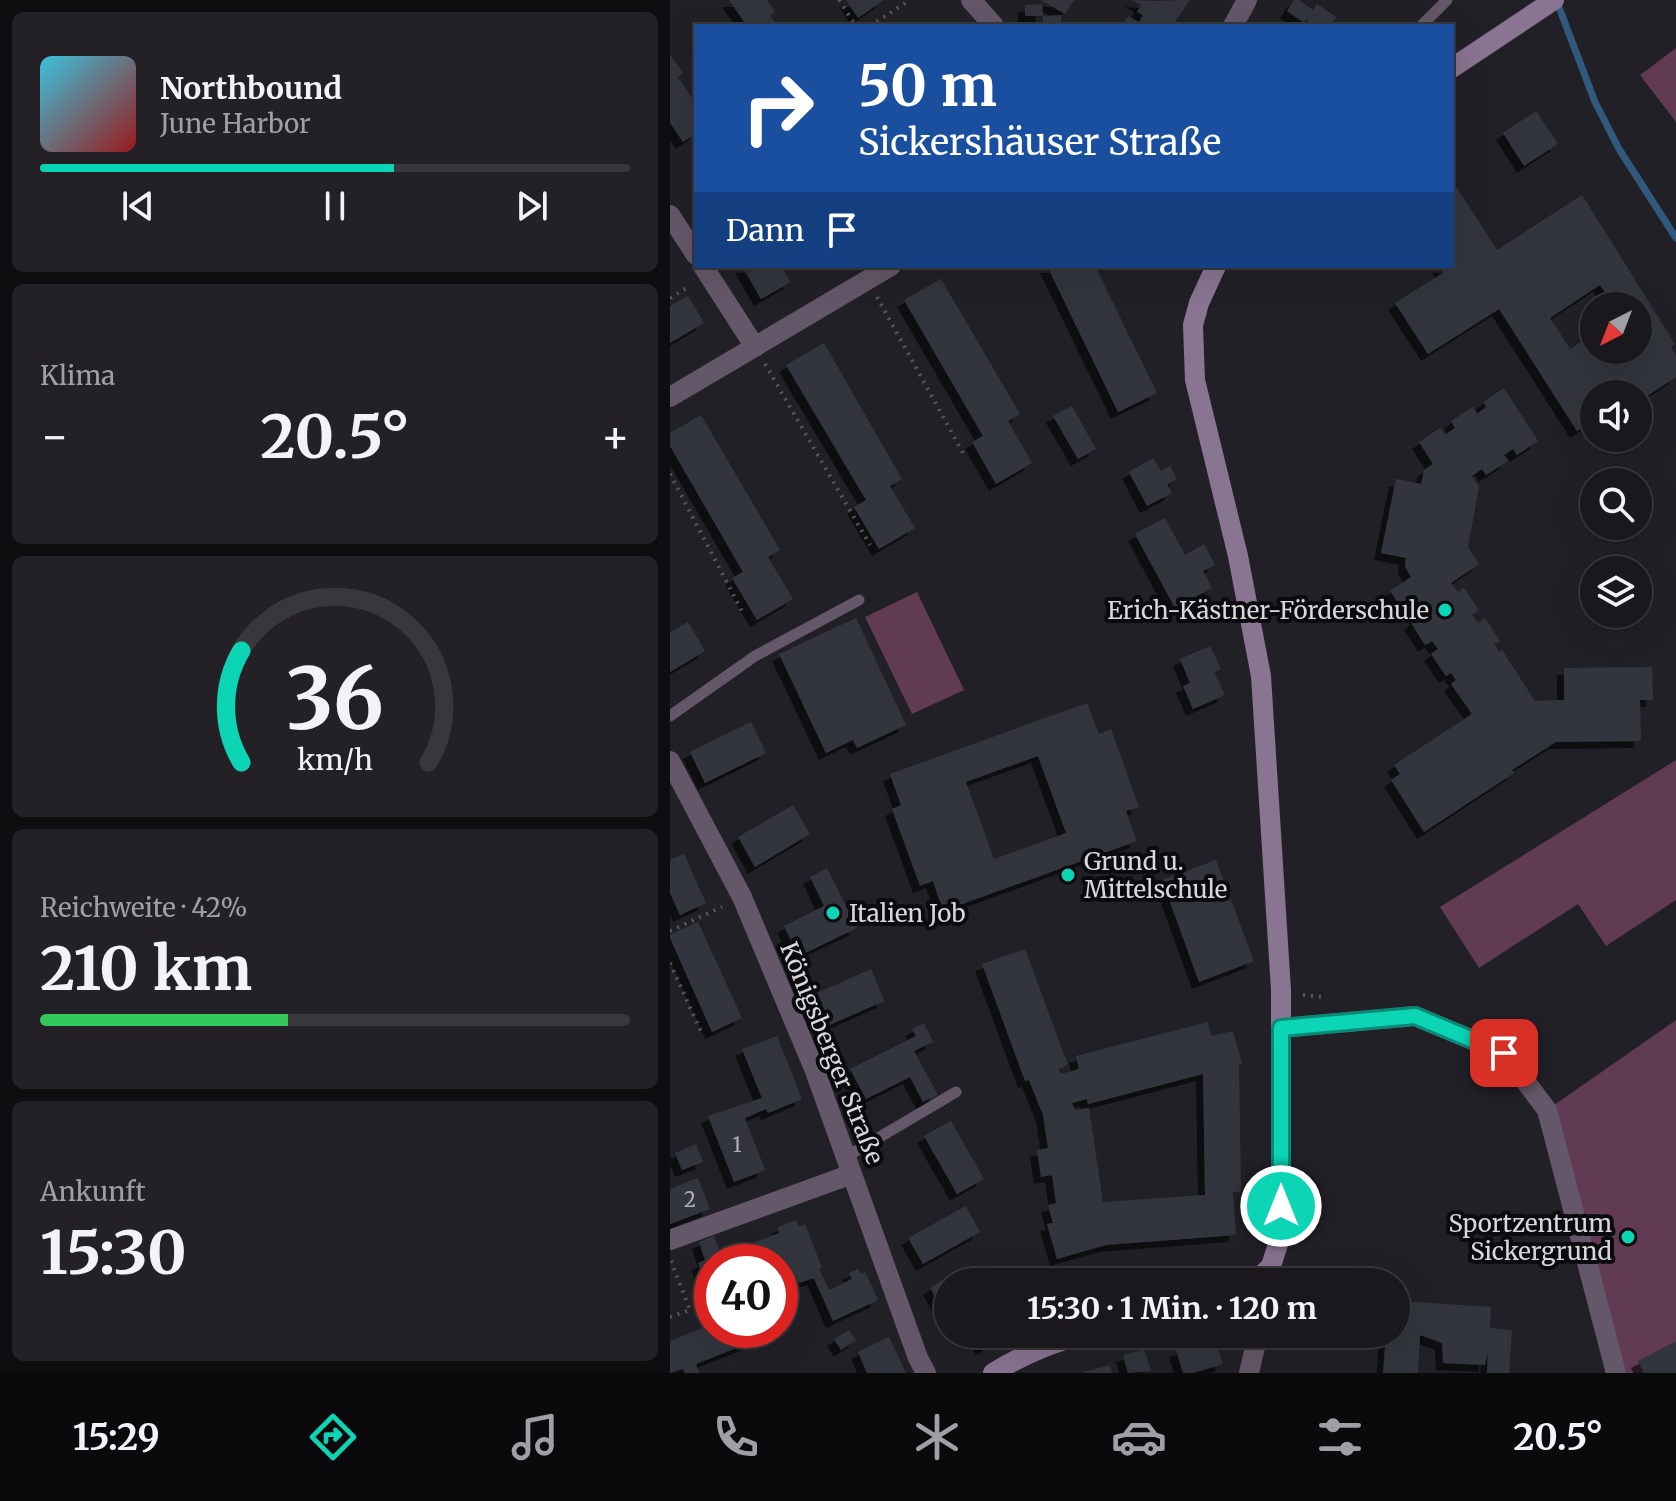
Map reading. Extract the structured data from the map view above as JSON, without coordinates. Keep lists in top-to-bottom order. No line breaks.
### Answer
{"streets":{"street":["Königsberger Straße"]},"places":["Erich-Kästner-Förderschule","Grund u. Mittelschule","Italien Job","Sportzentrum Sickergrund"],"house_numbers":["1","2"],"north":"bottom left","page":{"turn":["50 m","Sickershäuser Straße"],"song":["Northbound","June Harbor"],"then":"Dann","tile":["Klima",["Reichweite · 42%","210 km"],["Ankunft","15:30"]],"heat":["−","20.5°","+"],"limit":"40","trip":"15:30 · 1 Min. · 120 m","tabs":["15:29","20.5°"],"gauge":["36","km/h"]}}
